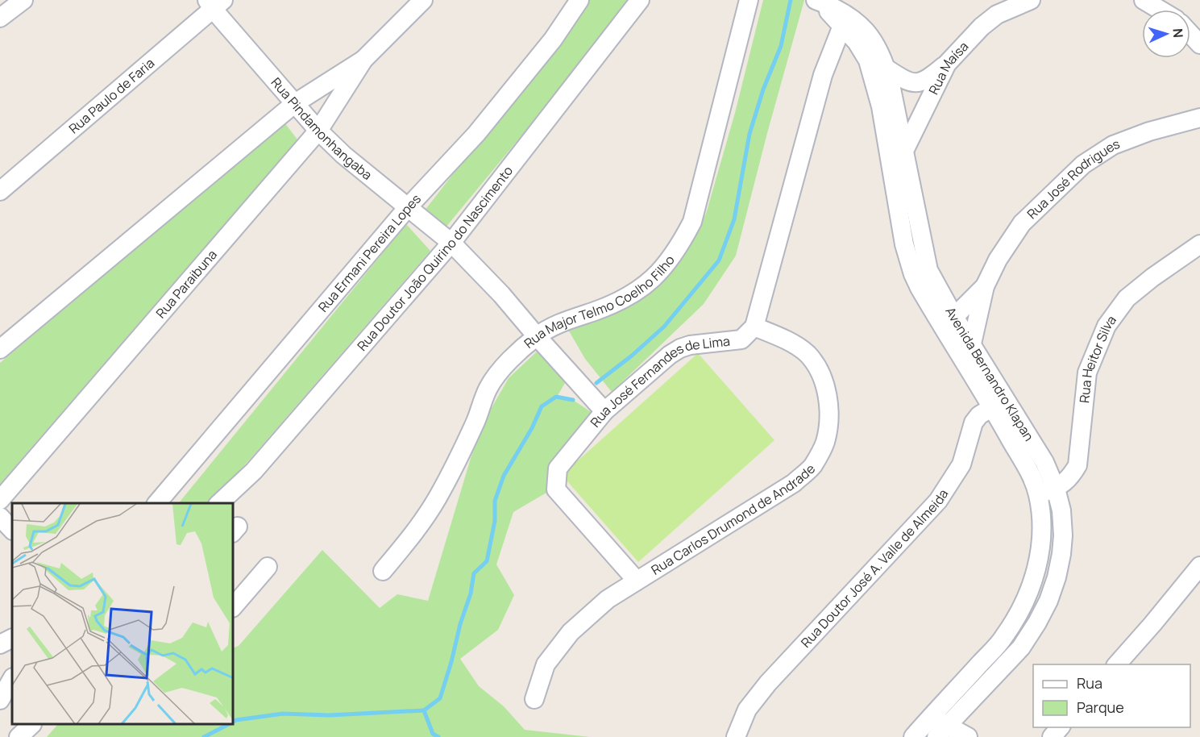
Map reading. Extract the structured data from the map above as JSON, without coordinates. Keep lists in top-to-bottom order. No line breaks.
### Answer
{"streets":{"street":["Rua Maísa","Rua Paulo de Faria","Rua Pindamonhangaba","Rua José Rodrigues","Rua Ermani Pereira Lopes","Rua Doutor João Quirino do Nascimento","Rua Paraibuna","Rua Major Telmo Coelho Filho","Rua Heitor Silva","Avenida Bernandro Klapan","Rua José Fernandes de Lima","Rua Carlos Drumond de Andrade","Rua Doutor José A. Valle de Almeida"]},"crossings":[["Rua Maísa","Avenida Bernandro Klapan"],["Rua Paulo de Faria","Rua Pindamonhangaba"],["Rua Pindamonhangaba","Rua Ermani Pereira Lopes"],["Rua Pindamonhangaba","Rua Doutor João Quirino do Nascimento"],["Rua Pindamonhangaba","Rua Paraibuna"],["Rua Pindamonhangaba","Rua Major Telmo Coelho Filho"],["Rua Pindamonhangaba","Rua José Fernandes de Lima"],["Rua José Rodrigues","Avenida Bernandro Klapan"],["Rua Heitor Silva","Avenida Bernandro Klapan"],["Avenida Bernandro Klapan","Rua Doutor José A. Valle de Almeida"],["Rua José Fernandes de Lima","Rua Carlos Drumond de Andrade"]],"legend":["Rua","Parque"],"north":"right"}
